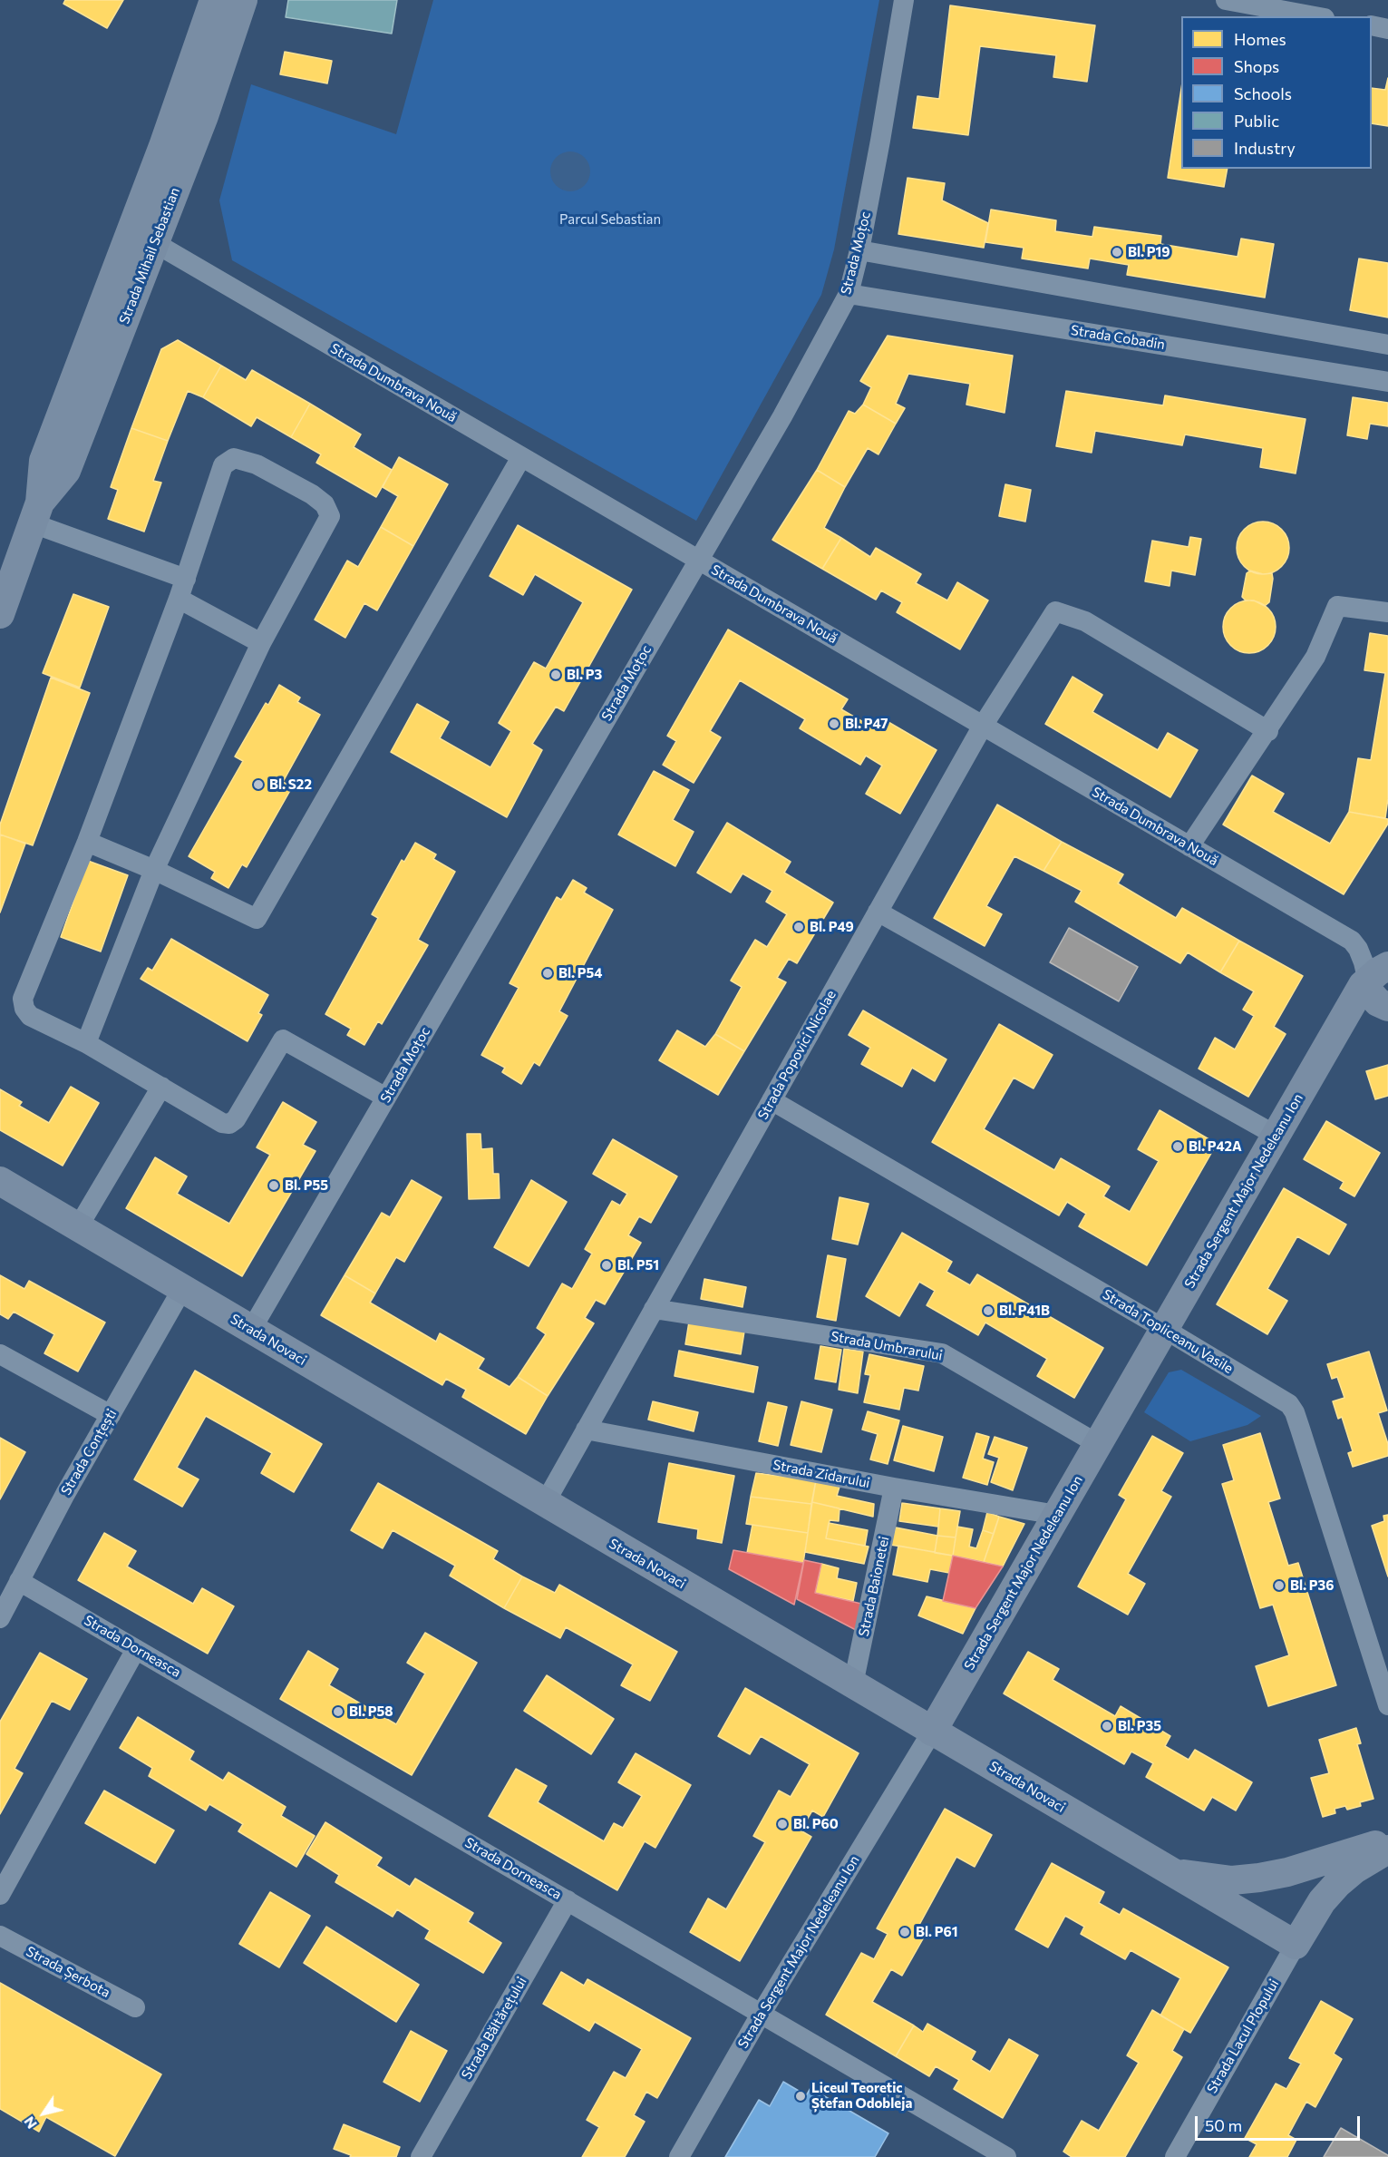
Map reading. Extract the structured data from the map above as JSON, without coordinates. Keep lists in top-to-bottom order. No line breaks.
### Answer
{"streets":{"street":["Strada Moțoc","Strada Mihail Sebastian","Strada Cobadin","Strada Dumbrava Nouă","Strada Popovici Nicolae","Strada Sergent Major Nedeleanu Ion","Strada Topliceanu Vasile","Strada Novaci","Strada Umbrarului","Strada Conțești","Strada Zidarului","Strada Baionetei","Strada Dorneasca","Strada Șerbota","Strada Băltărețului","Strada Lacul Plopului"]},"crossings":[["Strada Moțoc","Strada Cobadin"],["Strada Moțoc","Strada Dumbrava Nouă"],["Strada Moțoc","Strada Novaci"],["Strada Mihail Sebastian","Strada Dumbrava Nouă"],["Strada Dumbrava Nouă","Strada Popovici Nicolae"],["Strada Dumbrava Nouă","Strada Sergent Major Nedeleanu Ion"],["Strada Popovici Nicolae","Strada Topliceanu Vasile"],["Strada Popovici Nicolae","Strada Novaci"],["Strada Popovici Nicolae","Strada Umbrarului"],["Strada Popovici Nicolae","Strada Zidarului"],["Strada Sergent Major Nedeleanu Ion","Strada Topliceanu Vasile"],["Strada Sergent Major Nedeleanu Ion","Strada Novaci"],["Strada Sergent Major Nedeleanu Ion","Strada Umbrarului"],["Strada Sergent Major Nedeleanu Ion","Strada Zidarului"],["Strada Sergent Major Nedeleanu Ion","Strada Dorneasca"],["Strada Novaci","Strada Conțești"],["Strada Novaci","Strada Baionetei"],["Strada Novaci","Strada Lacul Plopului"],["Strada Conțești","Strada Dorneasca"],["Strada Zidarului","Strada Baionetei"],["Strada Dorneasca","Strada Băltărețului"]],"parks":["Parcul Sebastian"],"places":["Bl. P19","Bl. P3","Bl. P47","Bl. S22","Bl. P49","Bl. P54","Bl. P42A","Bl. P55","Bl. P51","Bl. P41B","Bl. P36","Bl. P58","Bl. P35","Bl. P60","Bl. P61","Liceul Teoretic Ștefan Odobleja"],"legend":["Homes","Shops","Schools","Public","Industry"],"scale_bar":"50 m","north":"bottom left"}
